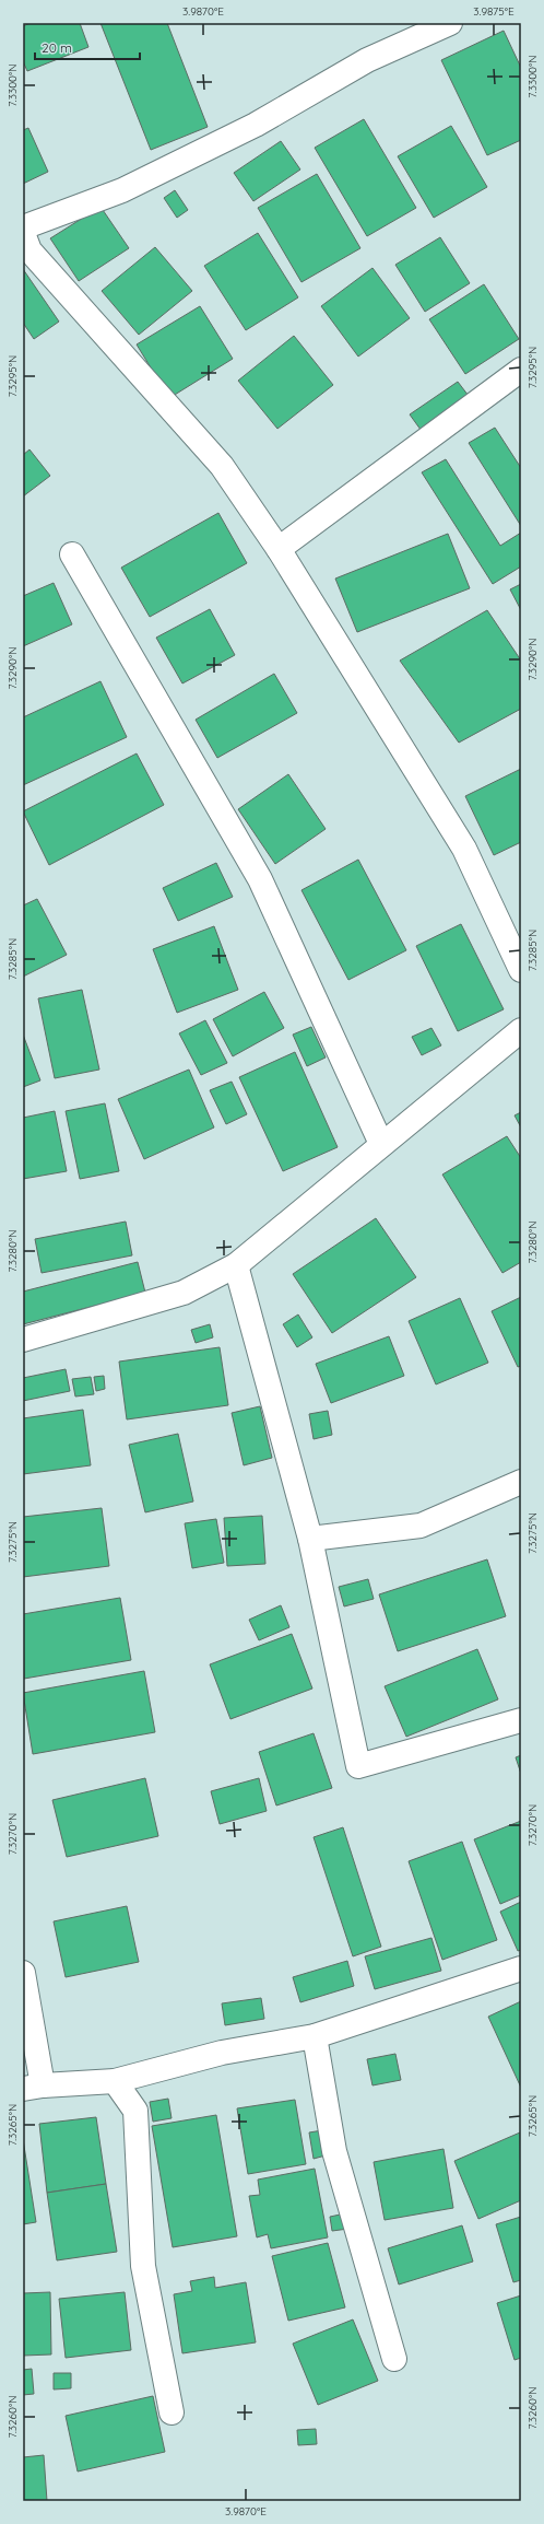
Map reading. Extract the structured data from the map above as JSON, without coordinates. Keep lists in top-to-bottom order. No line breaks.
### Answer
{"scale_bar":"20 m","coordinates":["3.9870°E","3.9875°E","7.3300°N","7.3295°N","7.3290°N","7.3285°N","7.3280°N","7.3275°N","7.3270°N","7.3265°N","7.3260°N"]}
